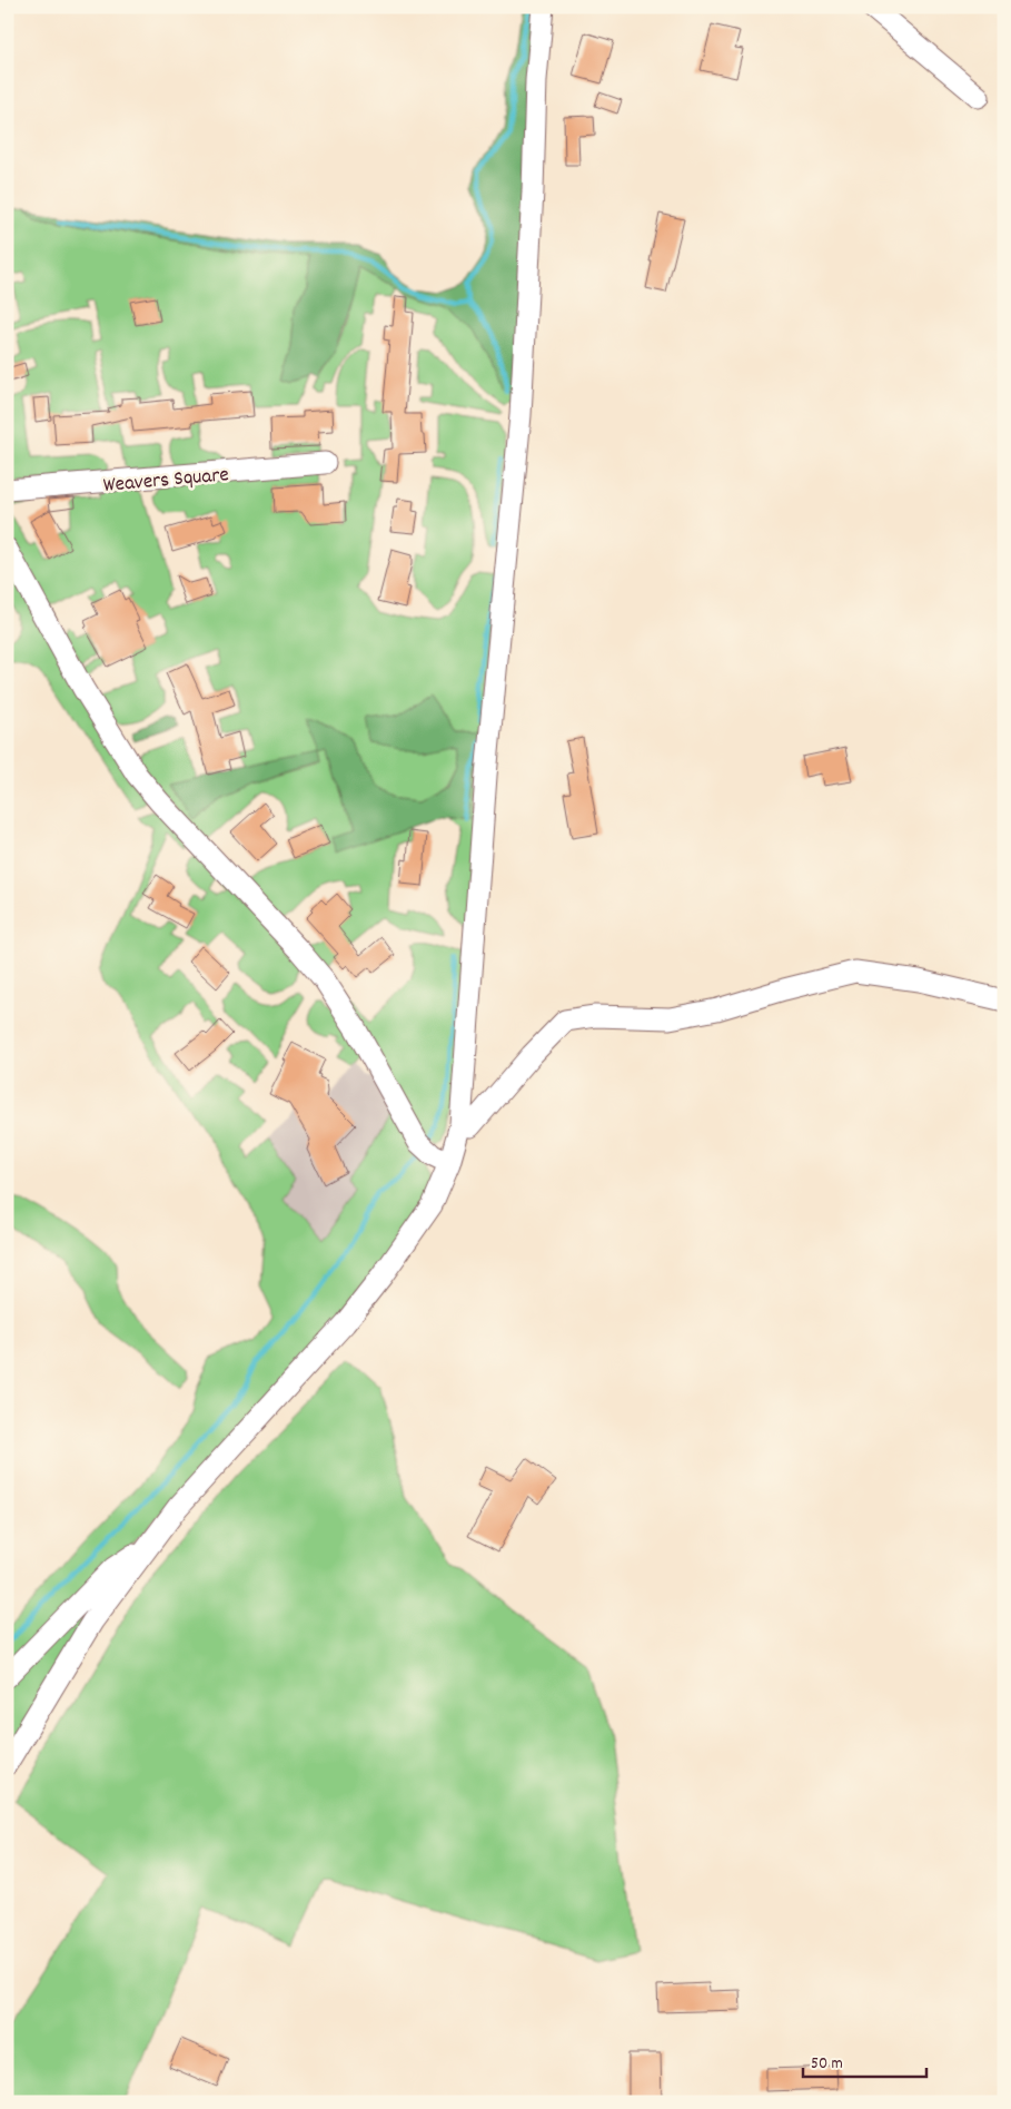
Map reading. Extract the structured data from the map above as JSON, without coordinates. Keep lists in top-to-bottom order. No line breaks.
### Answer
{"streets":{"street":["Weavers Square"]},"scale_bar":"50 m"}
